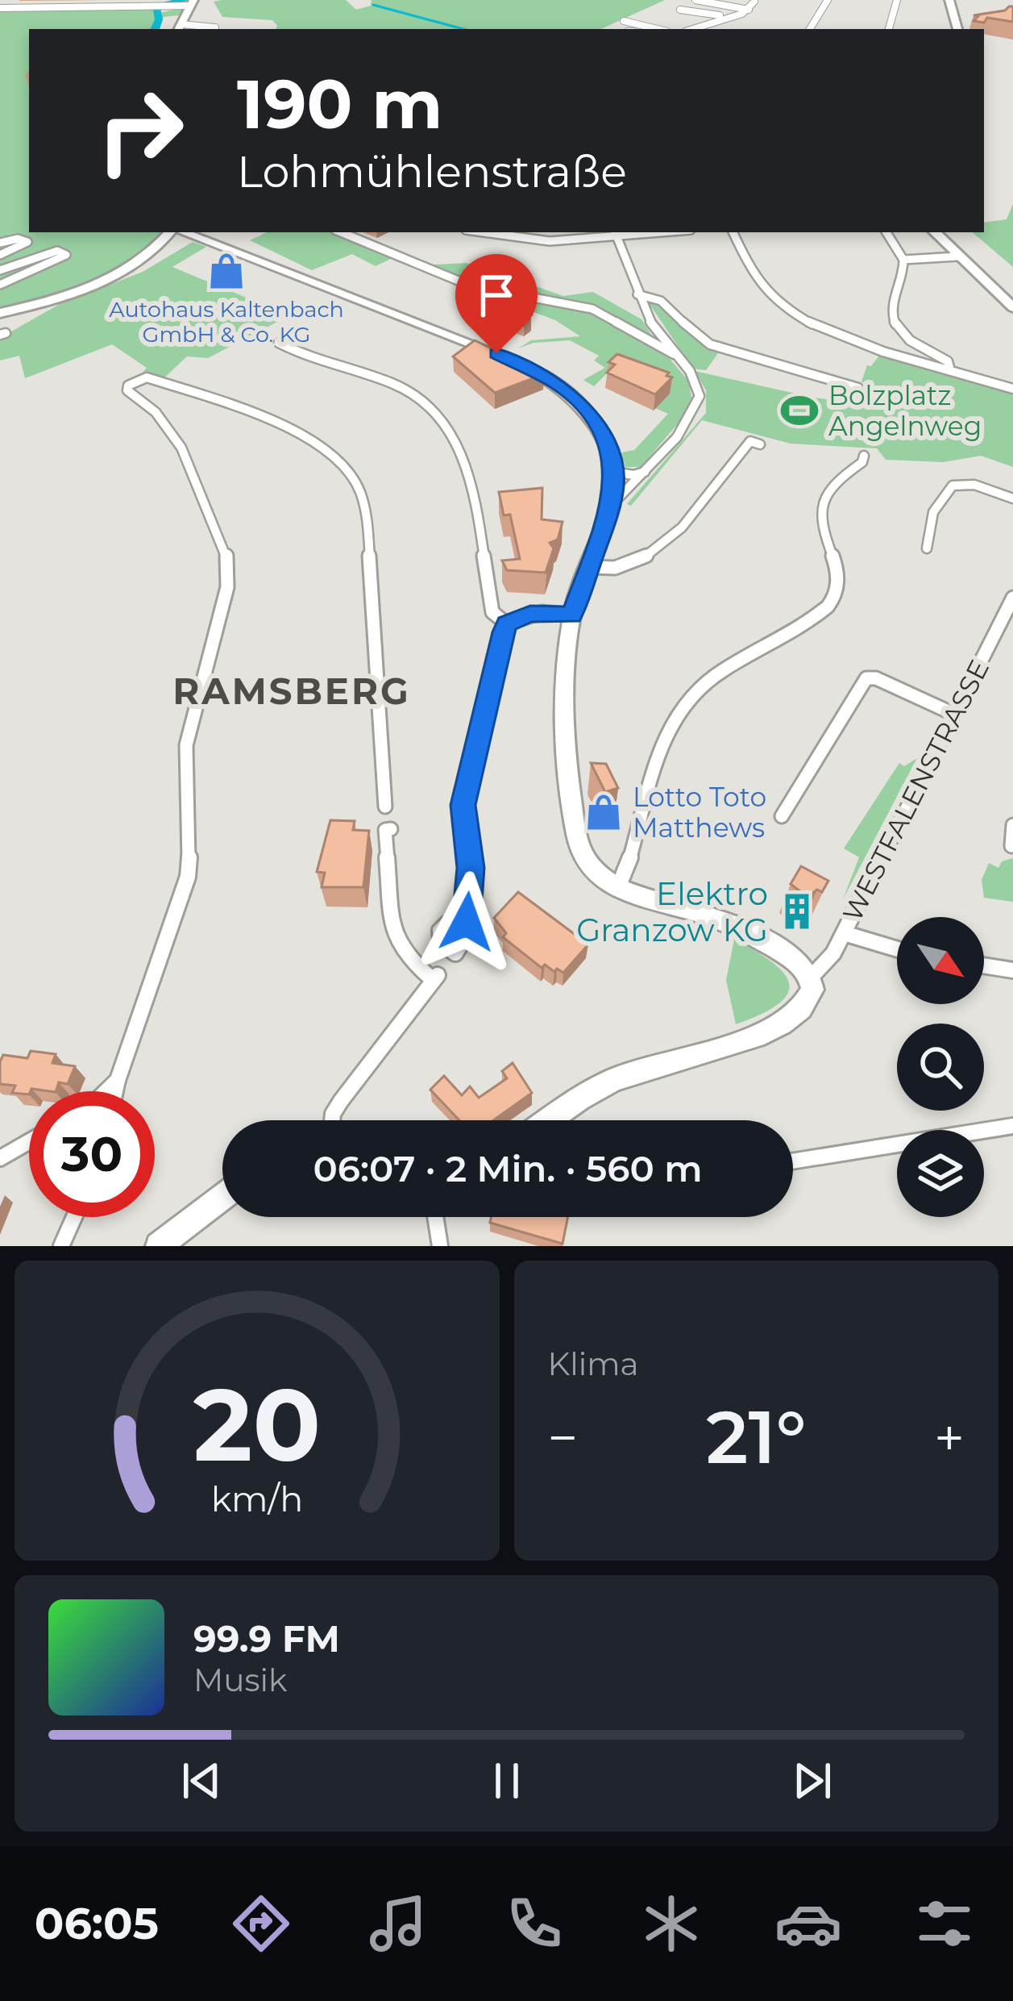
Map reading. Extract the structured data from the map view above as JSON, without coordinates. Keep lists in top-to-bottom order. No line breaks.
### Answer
{"streets":{"street":["WESTFALENSTRASSE"]},"districts":["RAMSBERG"],"places":{"shop":["Autohaus Kaltenbach GmbH & Co. KG","Lotto Toto Matthews"],"sports":["Bolzplatz Angelnweg"],"building":["Elektro Granzow KG"]},"north":"bottom right","page":{"turn":["190 m","Lohmühlenstraße"],"limit":"30","trip":"06:07 · 2 Min. · 560 m","tile":"Klima","heat":["−","21°","+"],"song":["99.9 FM","Musik"],"tabs":"06:05","gauge":["20","km/h"]}}
